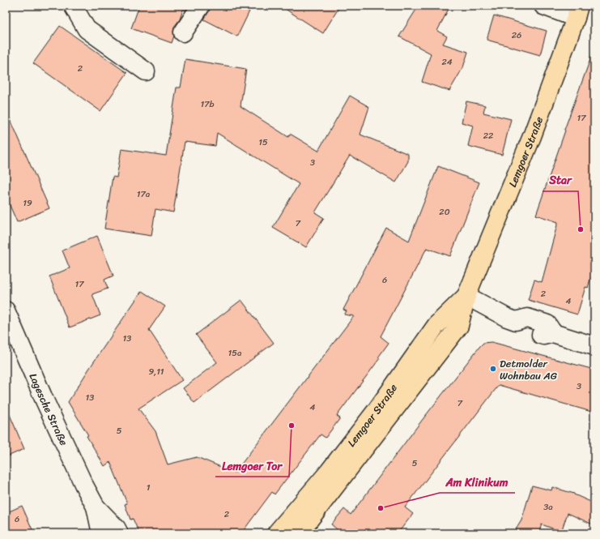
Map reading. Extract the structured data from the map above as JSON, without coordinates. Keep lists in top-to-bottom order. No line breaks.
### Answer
{"streets":{"main road":["Lemgoer Straße"],"street":["Lagesche Straße"]},"places":["Star","Detmolder Wohnbau AG","Lemgoer Tor","Am Klinikum"],"house_numbers":["26","24","2","17b","17","22","15","3","17a","19","20","7","6","17","2","4","13","15a","9,11","3","13","7","4","5","5","1","3a","2","6"]}
